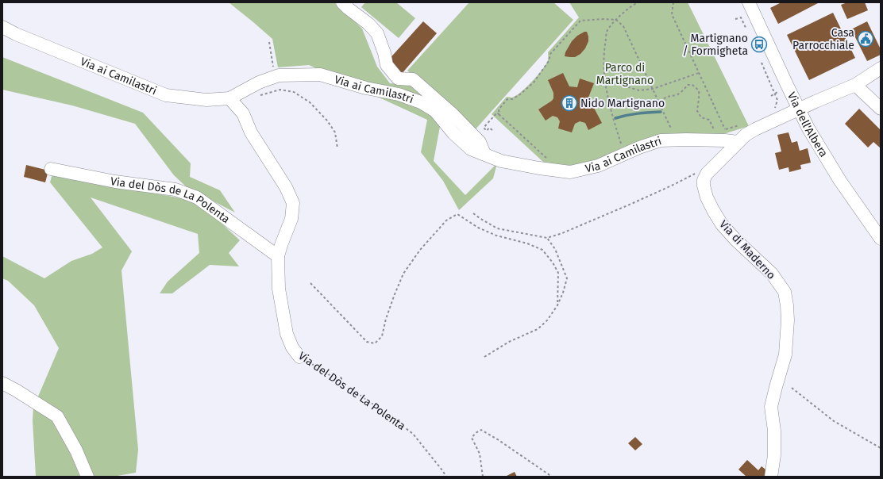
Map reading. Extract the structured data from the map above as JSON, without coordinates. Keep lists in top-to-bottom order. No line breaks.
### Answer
{"streets":{"street":["Via ai Camilastri","Via dell'Albera","Via del Dòs de La Polenta","Via di Maderno"]},"crossings":[["Via ai Camilastri","Via del Dòs de La Polenta"],["Via ai Camilastri","Via di Maderno"],["Via dell'Albera","Via di Maderno"]],"parks":["Parco di Martignano"],"places":{"public building":["Casa Parrocchiale"],"bus stop":["Martignano / Formigheta"],"building":["Nido Martignano"]}}
